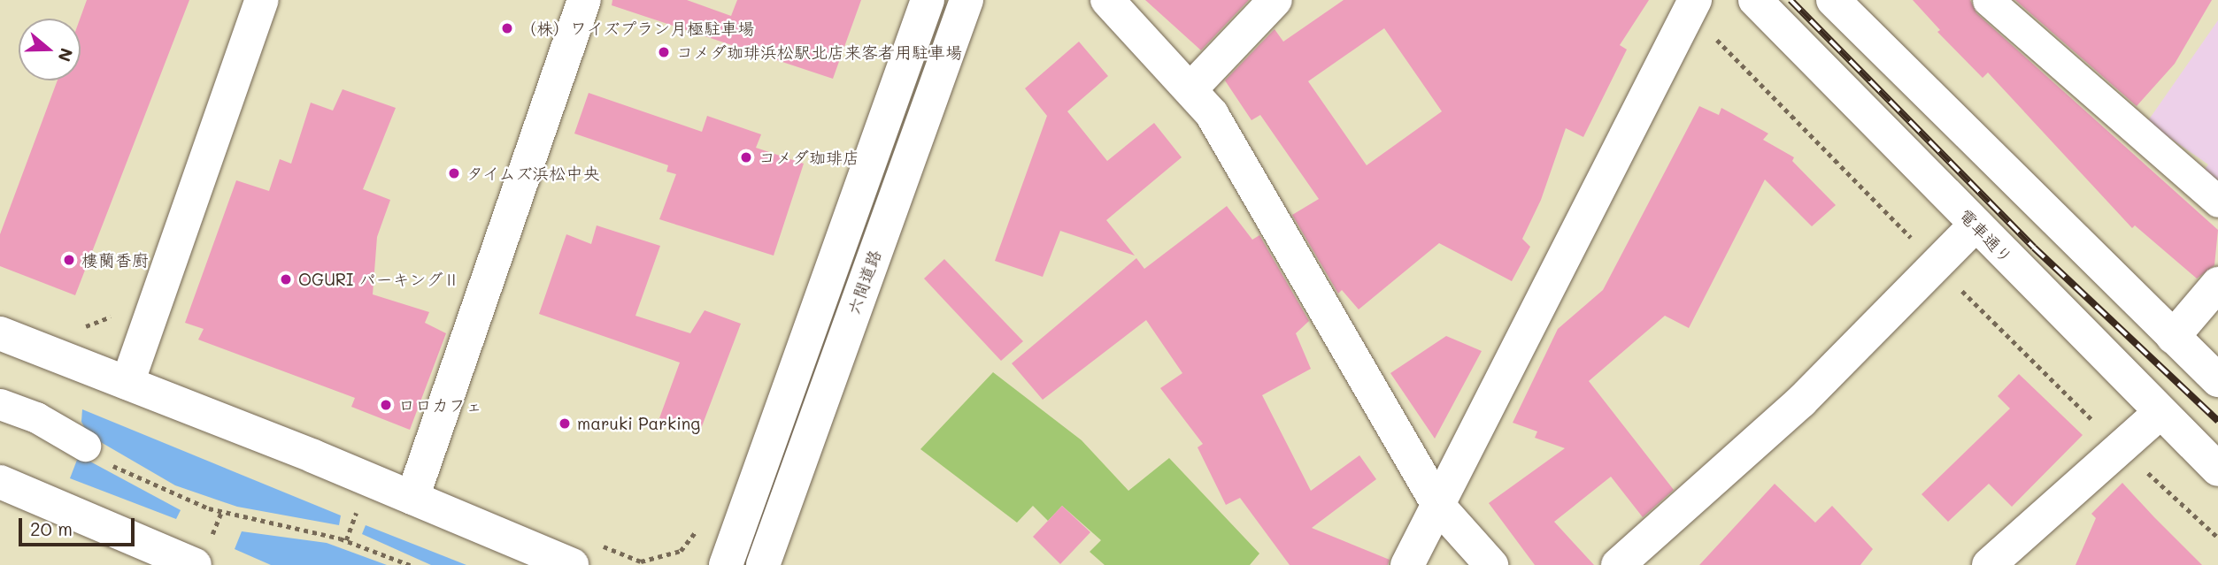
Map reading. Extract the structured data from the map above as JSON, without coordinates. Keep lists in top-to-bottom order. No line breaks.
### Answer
{"streets":{"street":["電車通り","六間道路"]},"places":["（株）ワイズプラン月極駐車場","コメダ珈琲浜松駅北店来客者用駐車場","コメダ珈琲店","タイムズ浜松中央","樓蘭香廚","OGURI パーキングⅡ","ロロカフェ","maruki Parking"],"scale_bar":"20 m","north":"right"}
